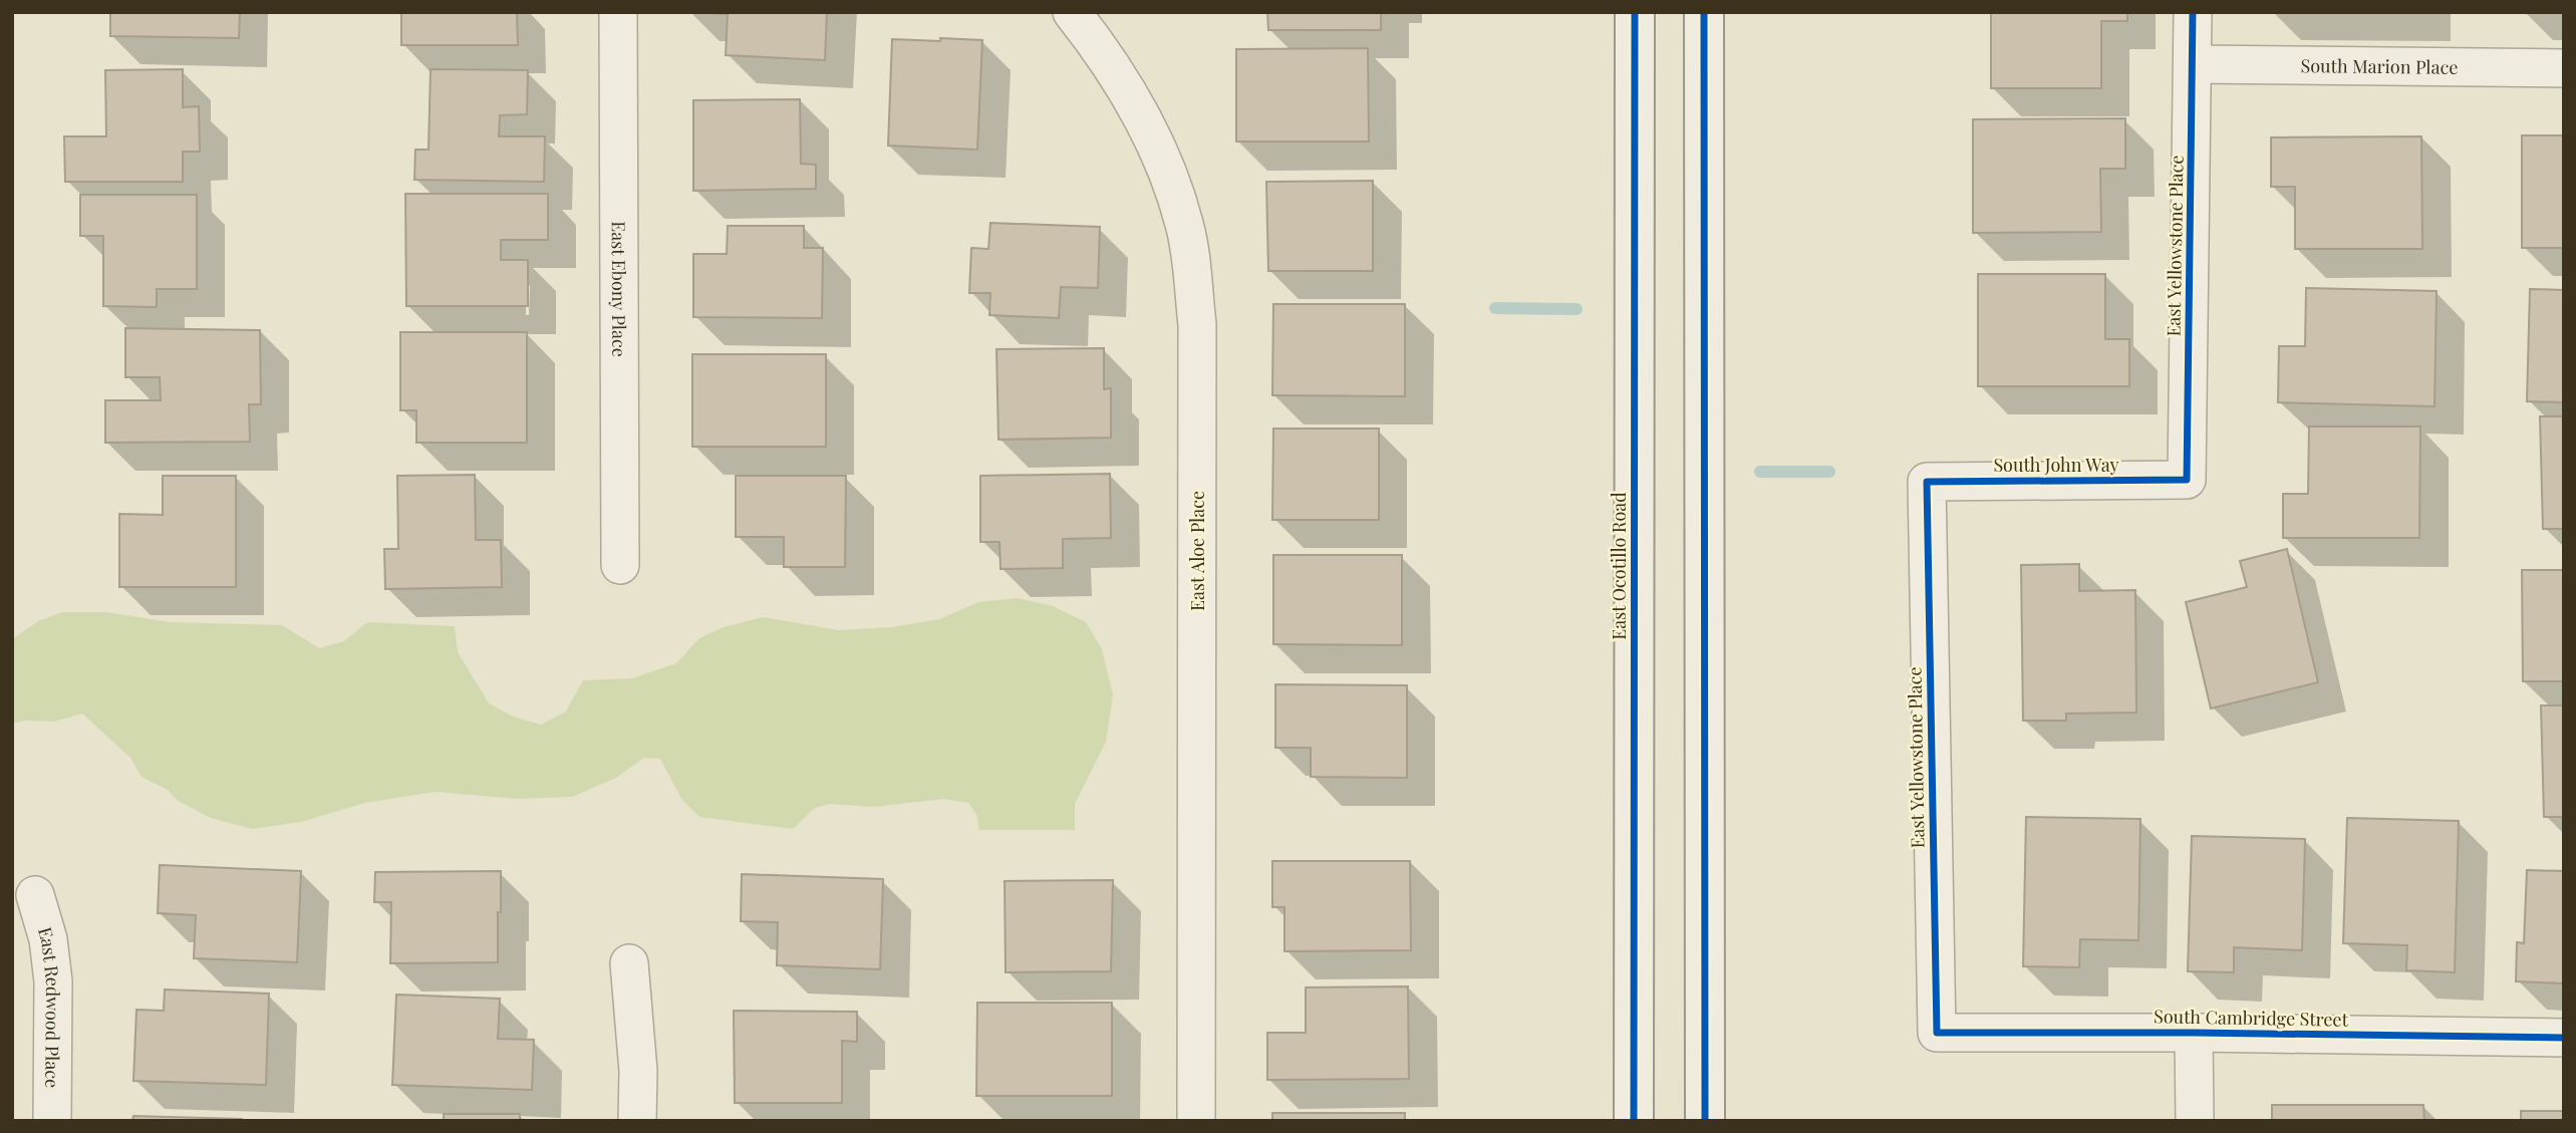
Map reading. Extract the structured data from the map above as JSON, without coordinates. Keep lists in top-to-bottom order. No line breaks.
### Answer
{"streets":{"main road":["East Ocotillo Road"],"street":["South Marion Place","East Yellowstone Place","East Ebony Place","South John Way","East Aloe Place","East Redwood Place","South Cambridge Street"]},"crossings":[["South Marion Place","East Yellowstone Place"],["East Yellowstone Place","South John Way"],["East Yellowstone Place","South Cambridge Street"]]}
